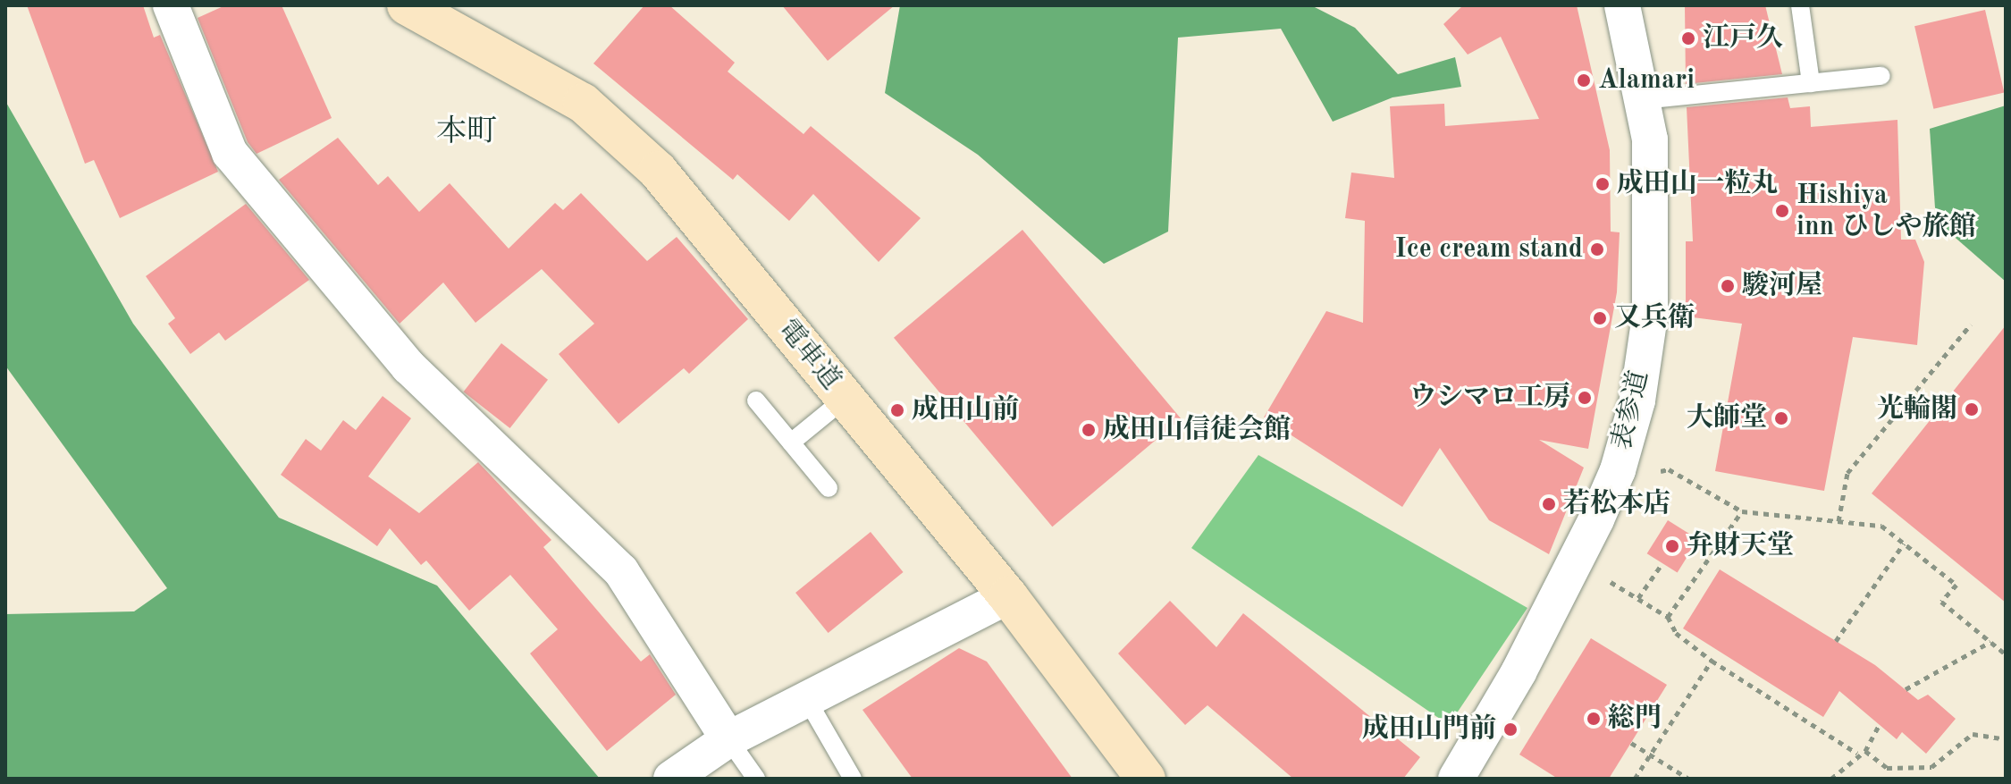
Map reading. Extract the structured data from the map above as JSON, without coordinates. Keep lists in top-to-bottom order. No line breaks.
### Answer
{"streets":{"street":["電車道","表参道"]},"districts":["本町"],"places":["江戸久","Alamari","成田山一粒丸","Hishiya inn ひしや旅館","Ice cream stand","駿河屋","又兵衛","ウシマロ工房","光輪閣","成田山前","大師堂","成田山信徒会館","若松本店","弁財天堂","総門","成田山門前"]}
